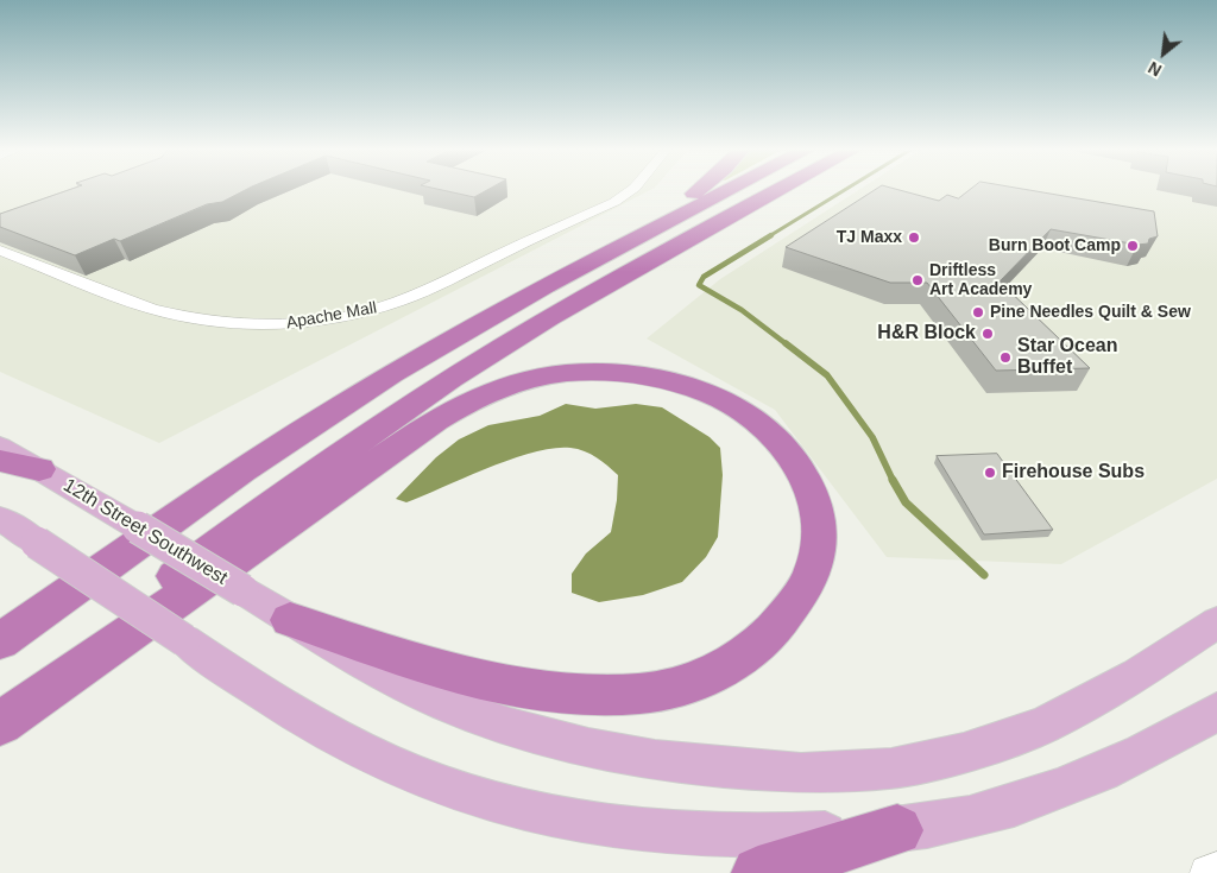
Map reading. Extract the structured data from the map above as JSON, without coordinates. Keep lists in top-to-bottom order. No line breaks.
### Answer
{"streets":{"main road":["12th Street Southwest"],"street":["Apache Mall"]},"places":["TJ Maxx","Burn Boot Camp","Driftless Art Academy","Pine Needles Quilt & Sew","H&R Block","Star Ocean Buffet","Firehouse Subs"],"north":"bottom left"}
